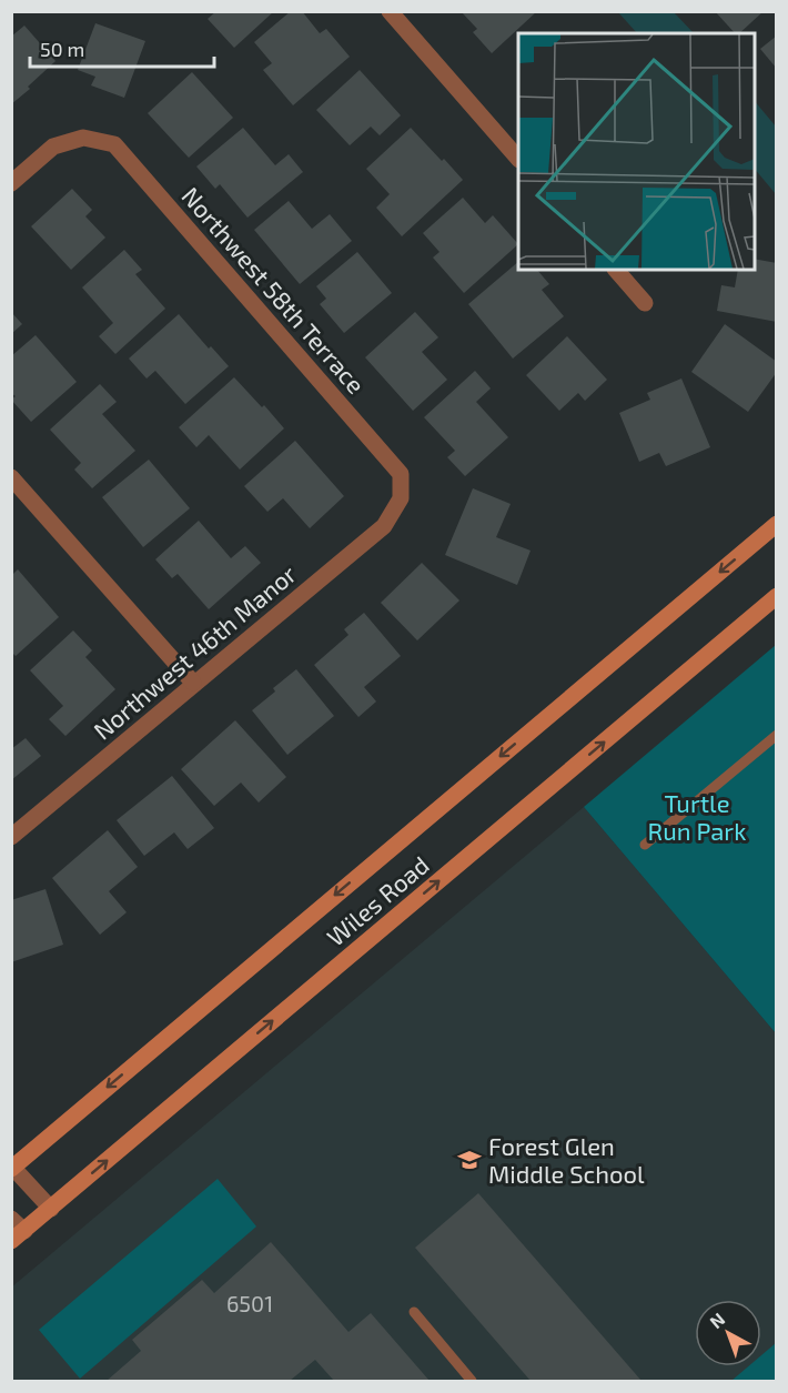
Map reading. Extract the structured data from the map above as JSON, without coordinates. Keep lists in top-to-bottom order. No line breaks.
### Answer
{"streets":{"main road":["Wiles Road"],"street":["Northwest 58th Terrace","Northwest 46th Manor"]},"crossings":[["Northwest 58th Terrace","Northwest 46th Manor"]],"parks":["Turtle Run Park"],"places":{"school or university":["Forest Glen Middle School"]},"house_numbers":["6501"],"scale_bar":"50 m","north":"top left"}
